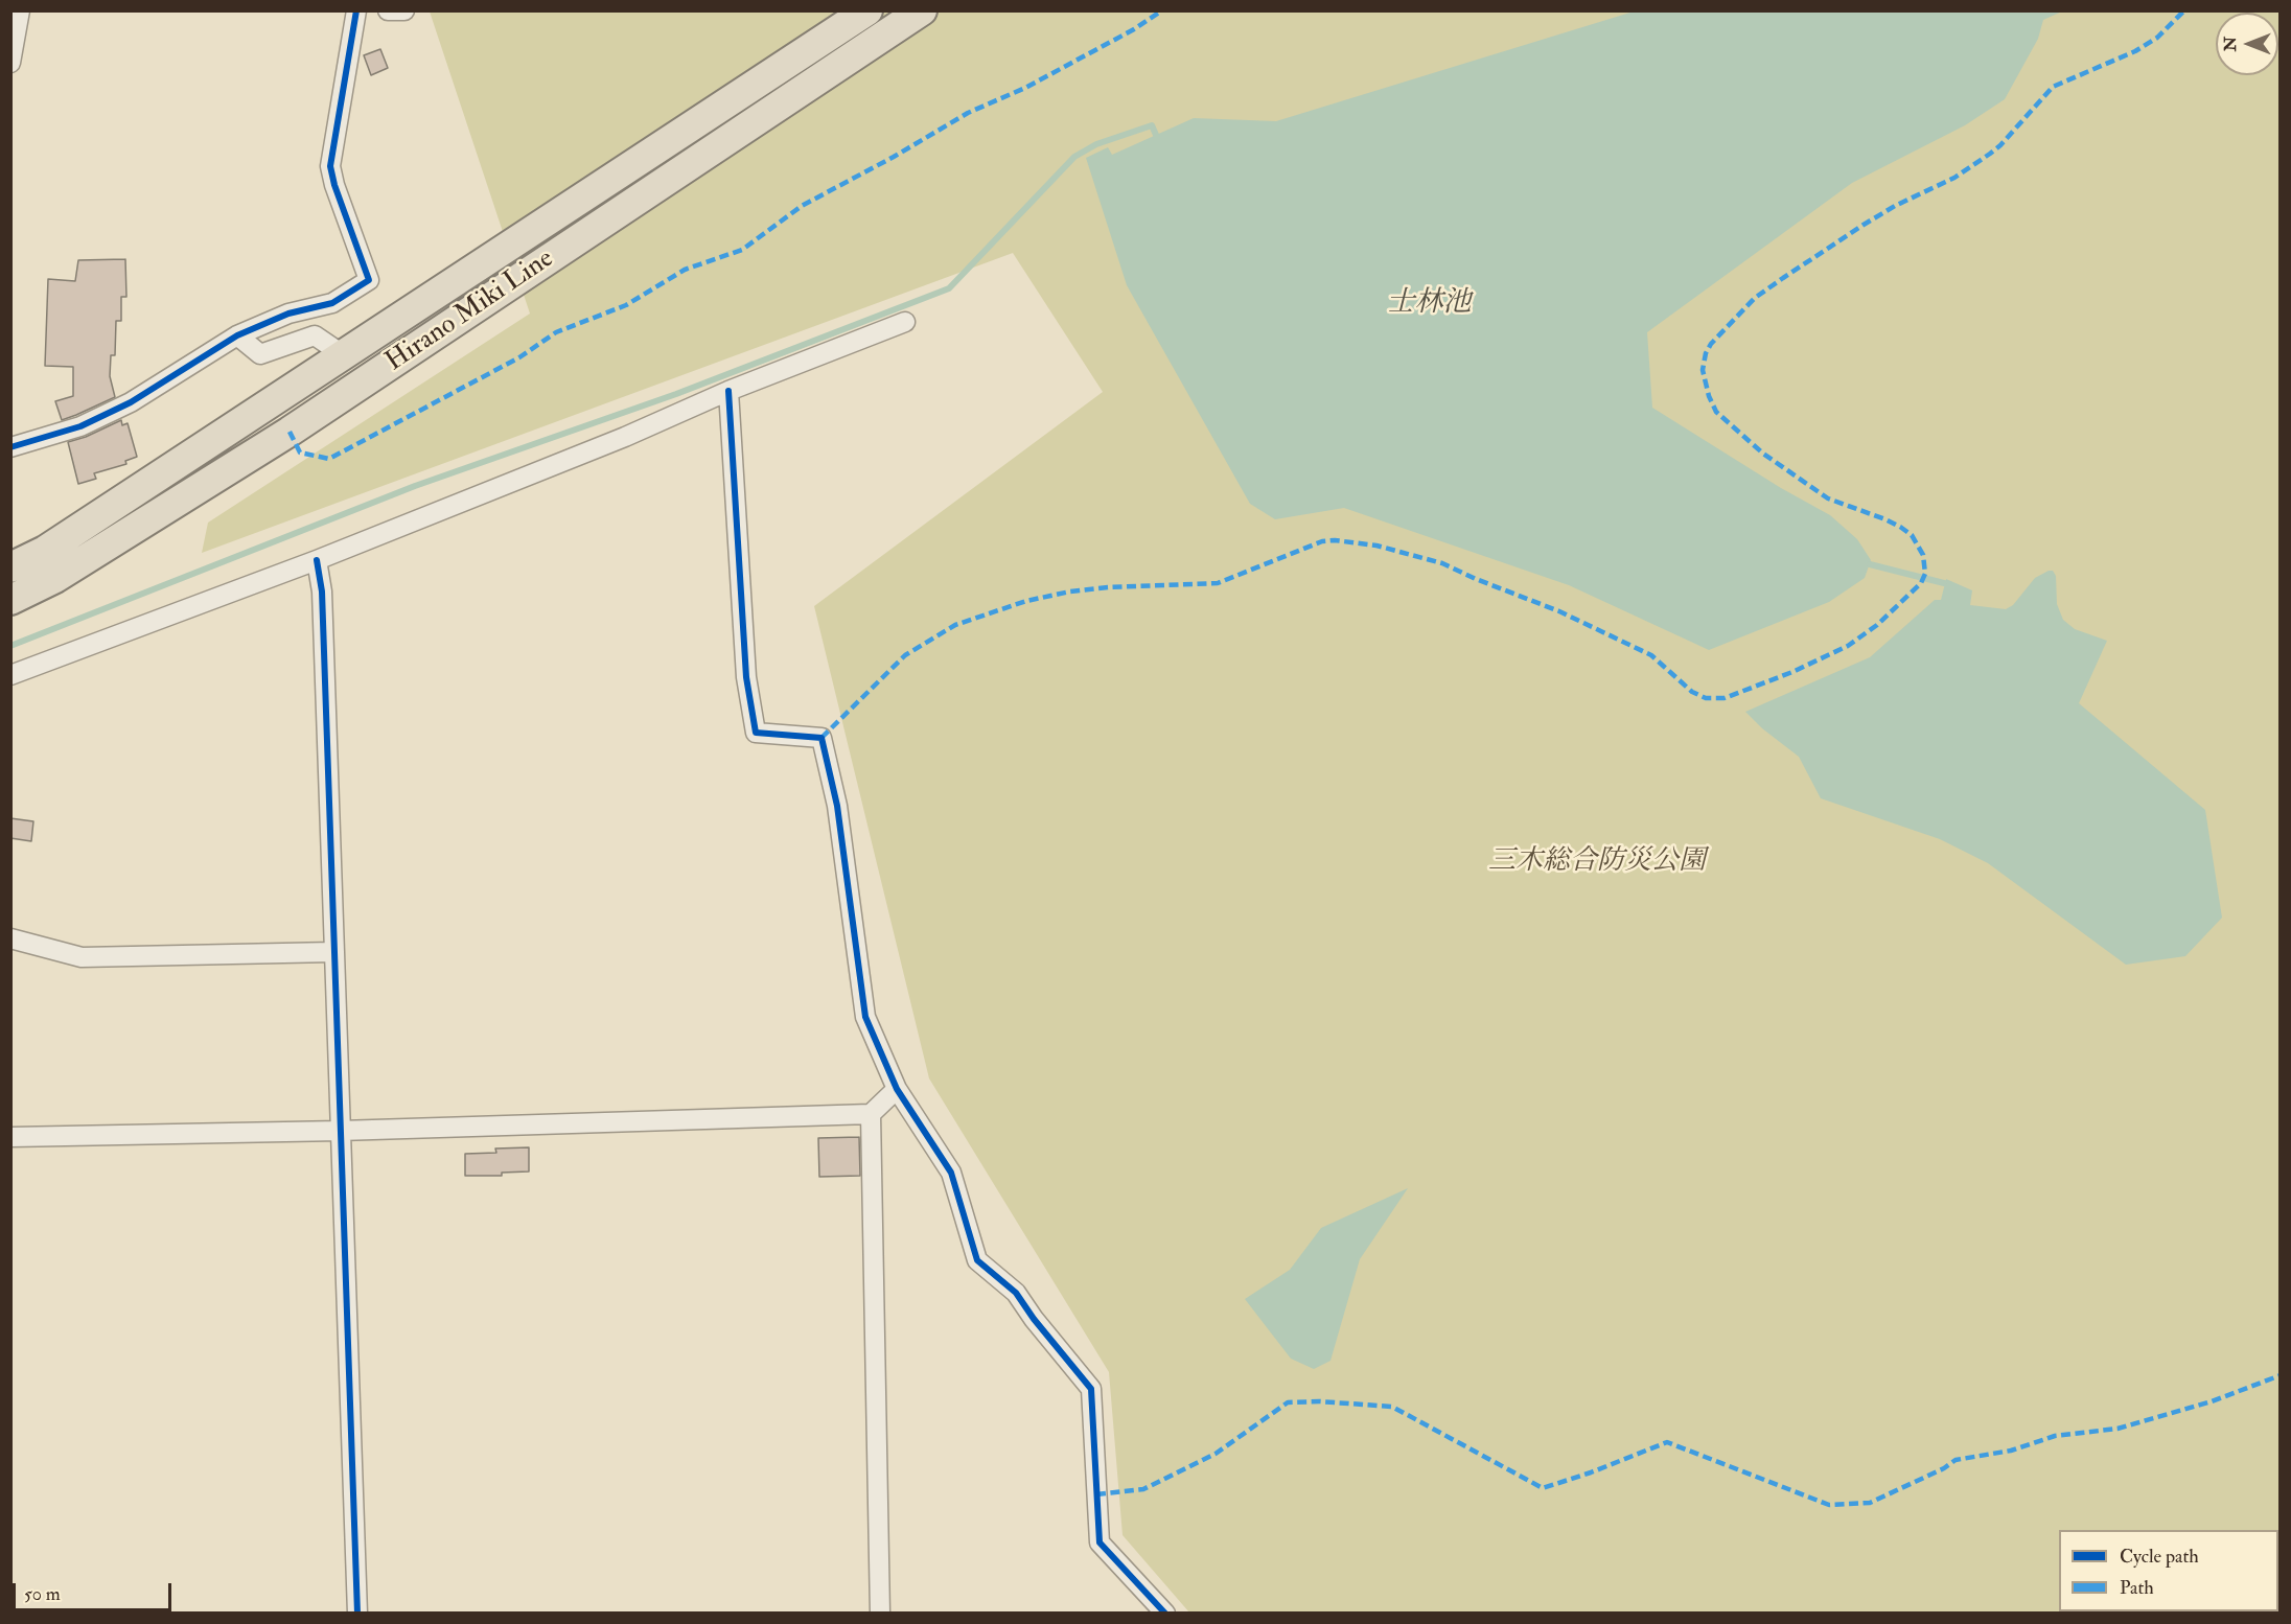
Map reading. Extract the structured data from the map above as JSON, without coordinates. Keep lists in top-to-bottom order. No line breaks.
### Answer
{"streets":{"main road":["Hirano Miki Line"]},"water":["士林池"],"parks":["三木総合防災公園"],"legend":["Cycle path","Path"],"scale_bar":"50 m","north":"left"}
